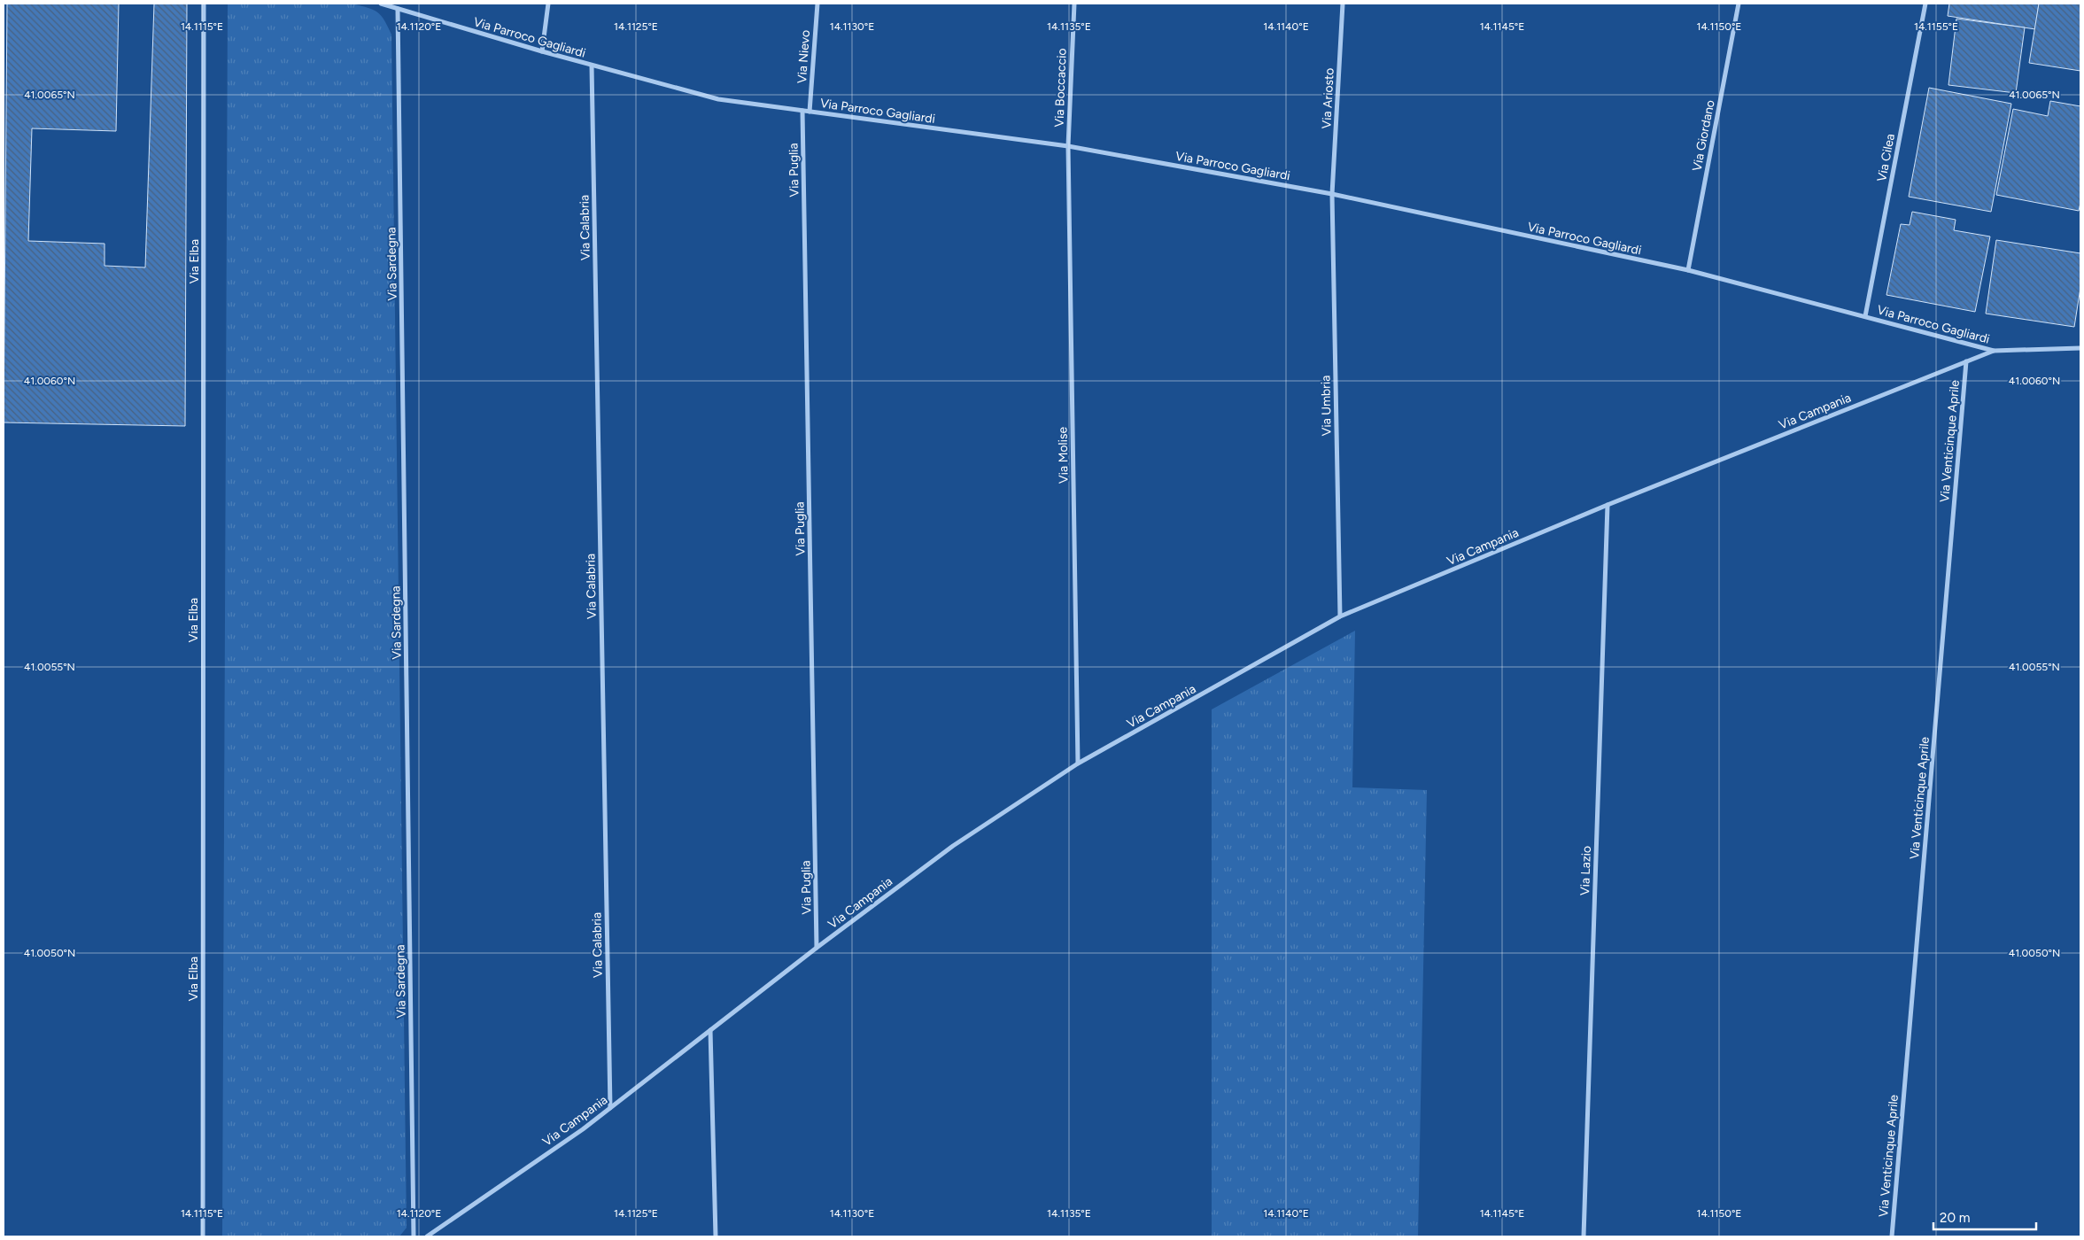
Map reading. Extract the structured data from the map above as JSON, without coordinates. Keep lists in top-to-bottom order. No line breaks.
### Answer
{"streets":{"street":["Via Parroco Gagliardi","Via Nievo","Via Boccaccio","Via Ariosto","Via Giordano","Via Cilea","Via Puglia","Via Calabria","Via Elba","Via Sardegna","Via Umbria","Via Campania","Via Venticinque Aprile","Via Molise","Via Lazio"]},"crossings":[["Via Parroco Gagliardi","Via Nievo"],["Via Parroco Gagliardi","Via Boccaccio"],["Via Parroco Gagliardi","Via Ariosto"],["Via Parroco Gagliardi","Via Giordano"],["Via Parroco Gagliardi","Via Cilea"],["Via Parroco Gagliardi","Via Puglia"],["Via Parroco Gagliardi","Via Calabria"],["Via Parroco Gagliardi","Via Sardegna"],["Via Parroco Gagliardi","Via Umbria"],["Via Parroco Gagliardi","Via Campania"],["Via Parroco Gagliardi","Via Molise"],["Via Boccaccio","Via Molise"],["Via Ariosto","Via Umbria"],["Via Puglia","Via Campania"],["Via Calabria","Via Campania"],["Via Umbria","Via Campania"],["Via Campania","Via Venticinque Aprile"],["Via Campania","Via Molise"],["Via Campania","Via Lazio"]],"scale_bar":"20 m","coordinates":["14.1115°E","14.1120°E","14.1125°E","14.1130°E","14.1135°E","14.1140°E","14.1145°E","14.1150°E","14.1155°E","41.0065°N","41.0060°N","41.0055°N","41.0050°N"]}
